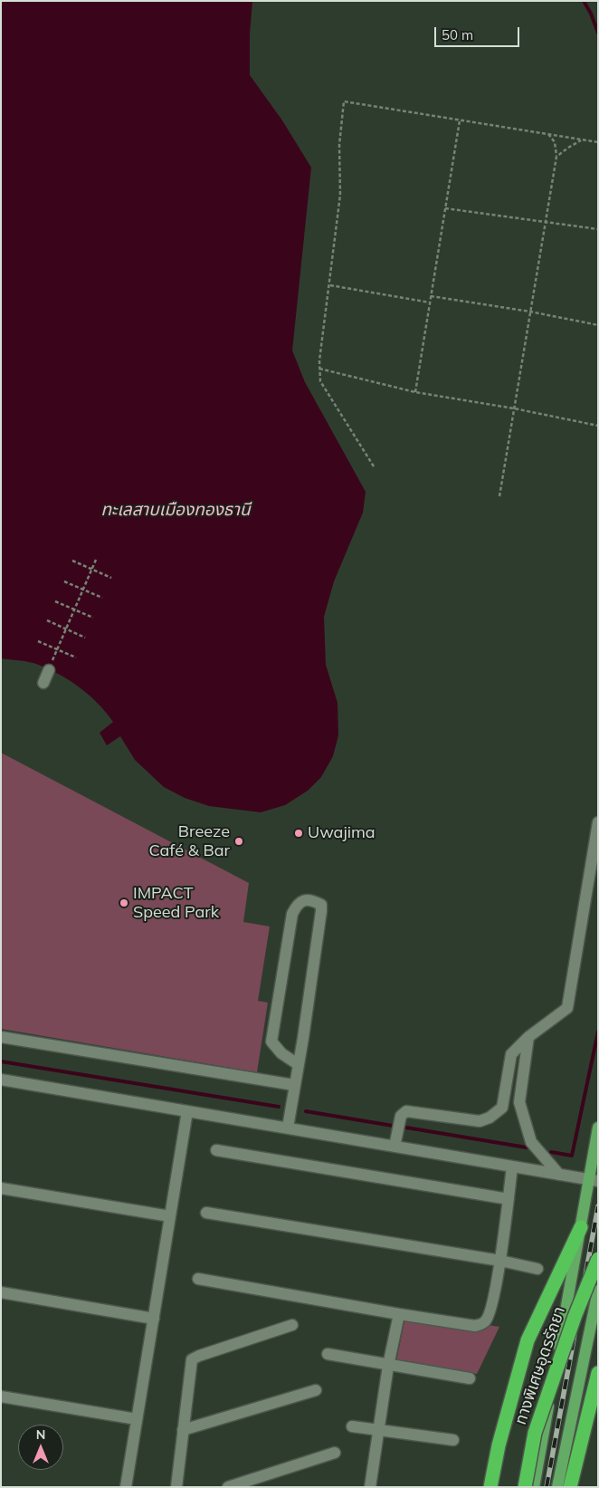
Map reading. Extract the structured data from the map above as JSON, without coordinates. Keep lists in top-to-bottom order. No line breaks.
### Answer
{"streets":{"highway":["ทางพิเศษอุดรรัถยา"]},"water":["ทะเลสาบเมืองทองธานี"],"places":["Uwajima","Breeze Café & Bar","IMPACT Speed Park"],"scale_bar":"50 m","north":"top"}
